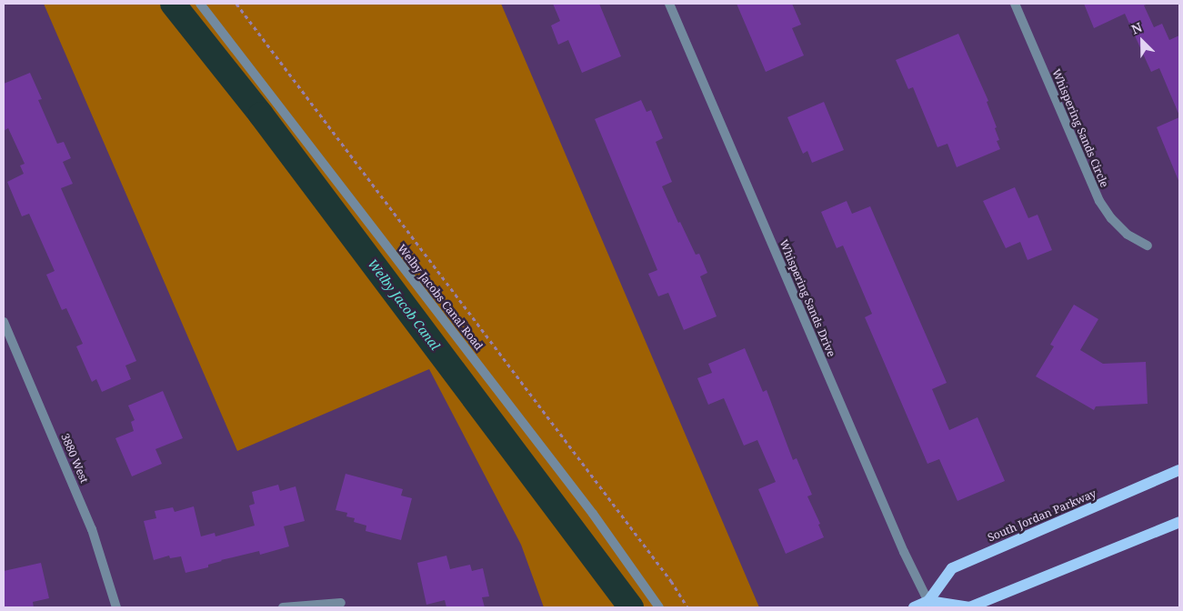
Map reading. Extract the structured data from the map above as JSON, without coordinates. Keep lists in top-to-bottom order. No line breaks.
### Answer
{"streets":{"main road":["South Jordan Parkway"],"street":["Whispering Sands Circle","Welby Jacobs Canal Road","Whispering Sands Drive","3880 West"]},"crossings":[["Whispering Sands Drive","South Jordan Parkway"]],"water":["Welby Jacob Canal"],"north":"top left"}
